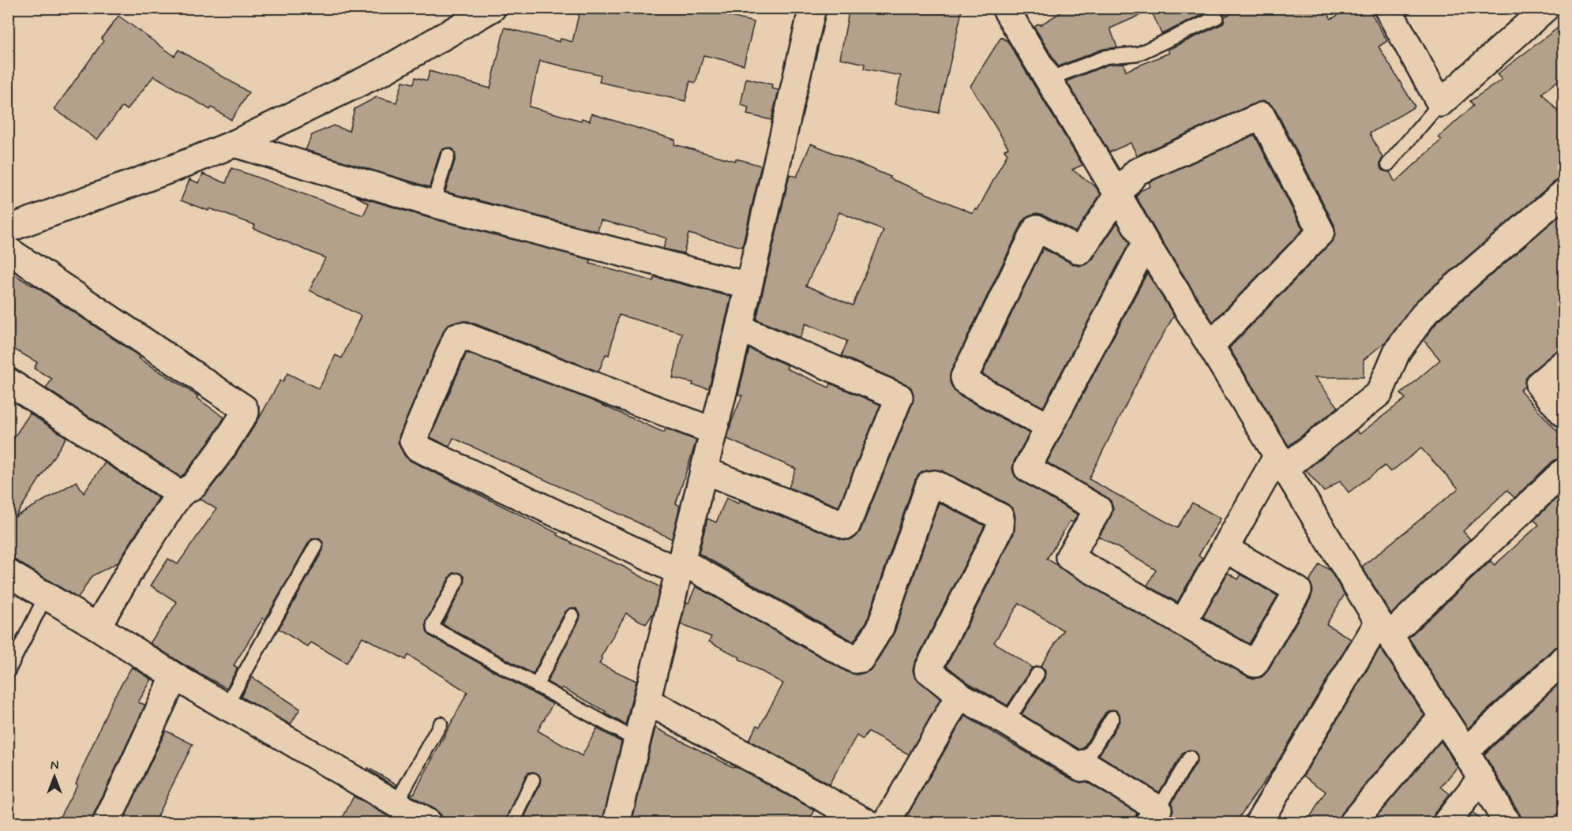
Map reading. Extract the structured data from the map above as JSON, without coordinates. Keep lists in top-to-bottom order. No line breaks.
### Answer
{"north":"top"}
